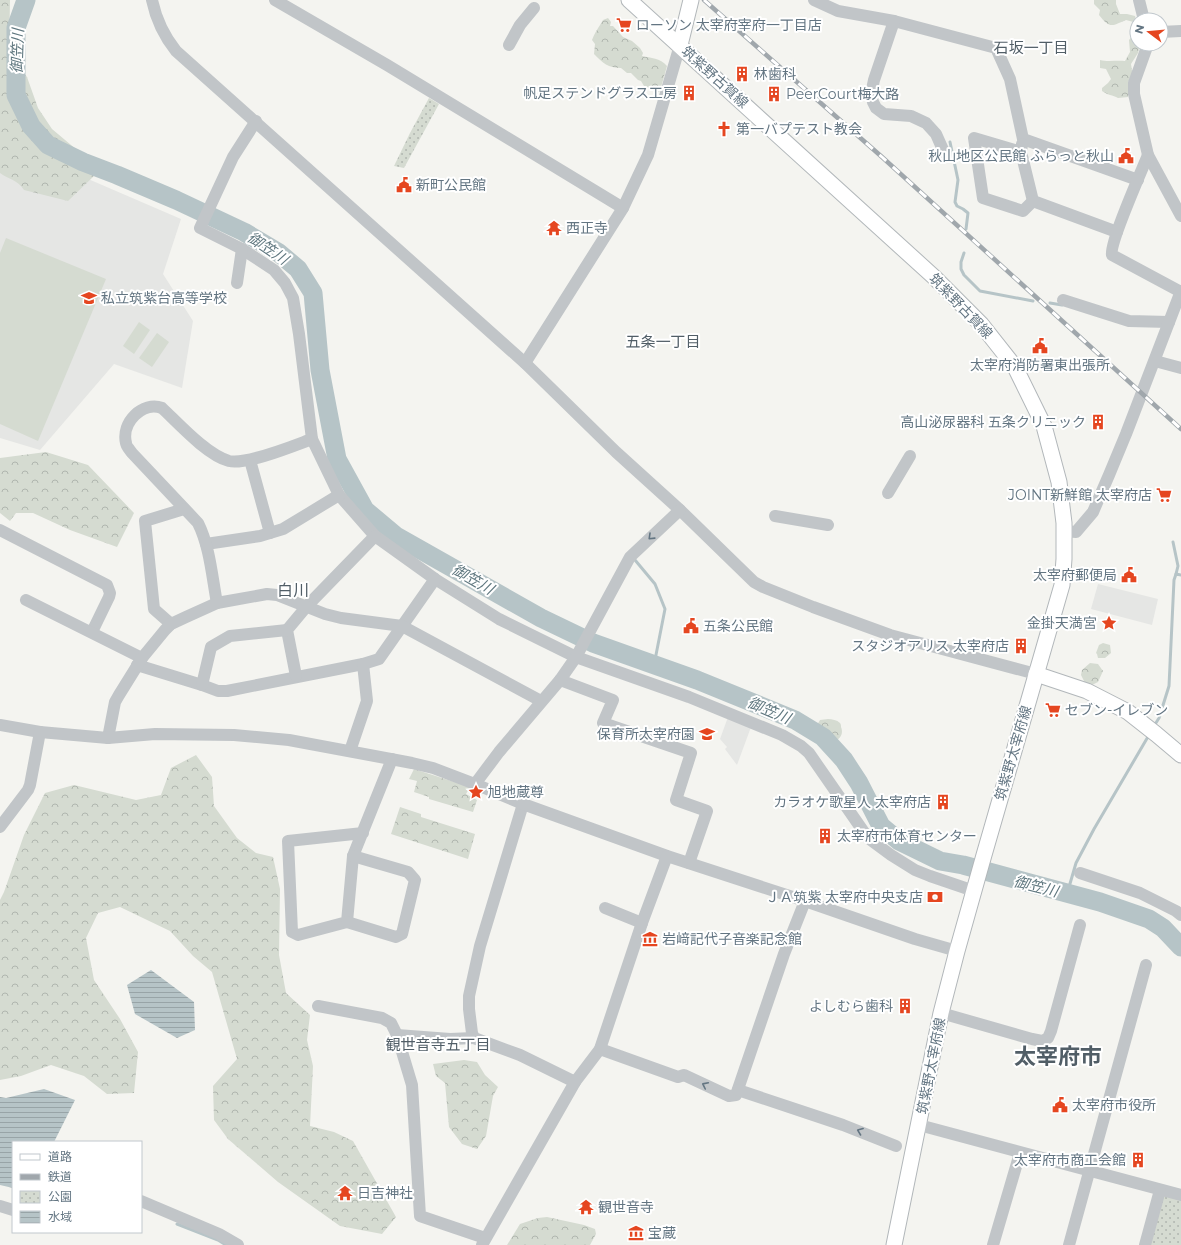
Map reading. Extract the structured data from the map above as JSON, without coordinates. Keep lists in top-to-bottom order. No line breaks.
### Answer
{"streets":{"main road":["筑紫野古賀線","筑紫野太宰府線"]},"crossings":[["筑紫野古賀線","筑紫野太宰府線"]],"districts":["石坂一丁目","五条一丁目","白川","観世音寺五丁目","太宰府市"],"water":["御笠川"],"places":{"supermarket":["ローソン 太宰府宰府一丁目店","JOINT新鮮館 太宰府店","セブン-イレブン"],"building":["林歯科","帆足ステンドグラス工房","PeerCourt梅大路","高山泌尿器科 五条クリニック","スタジオアリス 太宰府店","カラオケ歌星人 太宰府店","太宰府市体育センター","よしむら歯科","太宰府市商工会館"],"church":["第一バプテスト教会"],"public building":["秋山地区公民館 ふらっと秋山","新町公民館","太宰府消防署東出張所","太宰府郵便局","五条公民館","太宰府市役所"],"temple":["西正寺","日吉神社","観世音寺"],"school or university":["私立筑紫台高等学校","保育所太宰府園"],"place":["金掛天満宮","旭地蔵尊"],"bank":["ＪＡ筑紫 太宰府中央支店"],"museum":["岩﨑記代子音楽記念館","宝蔵"]},"legend":["道路","鉄道","公園","水域"],"north":"left"}
